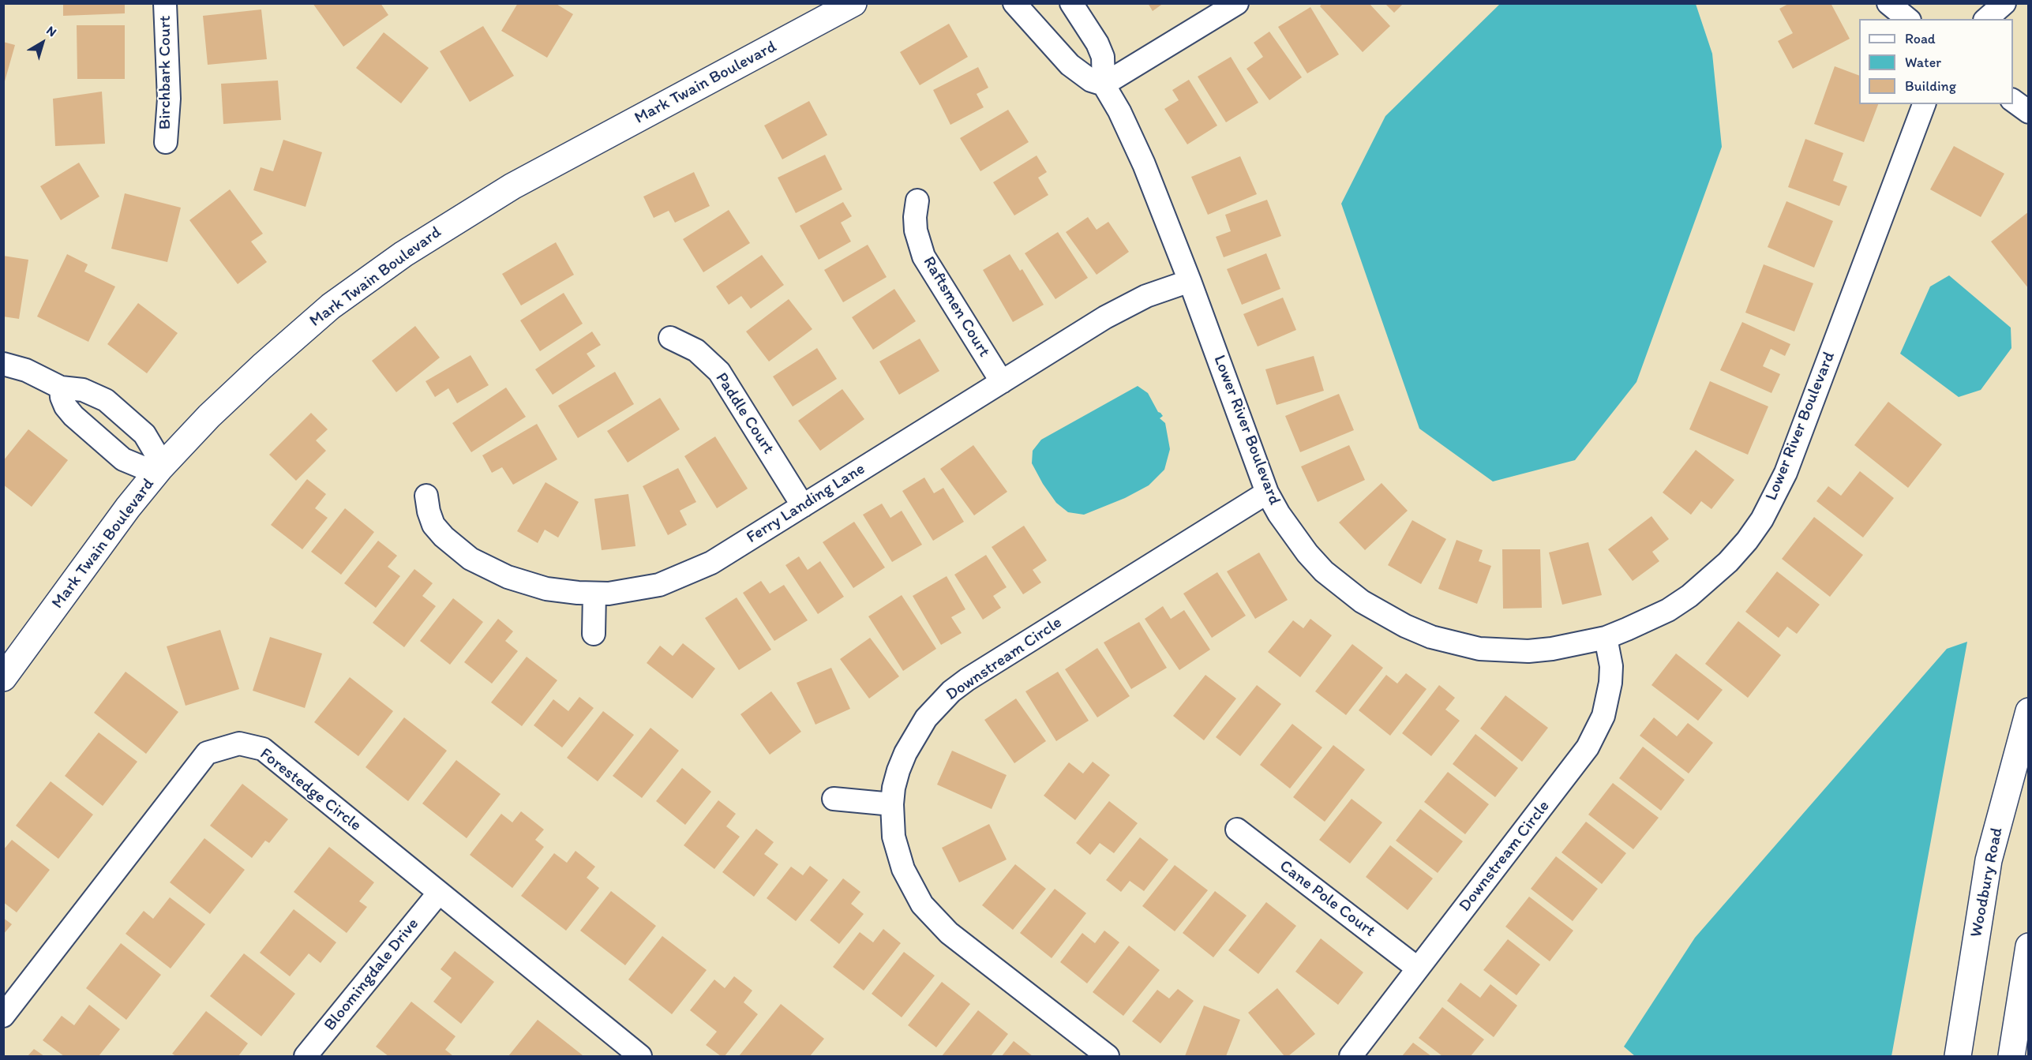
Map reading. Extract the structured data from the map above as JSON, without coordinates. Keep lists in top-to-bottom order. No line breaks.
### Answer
{"streets":{"street":["Birchbark Court","Mark Twain Boulevard","Raftsmen Court","Paddle Court","Lower River Boulevard","Ferry Landing Lane","Downstream Circle","Forestedge Circle","Woodbury Road","Cane Pole Court","Bloomingdale Drive"]},"crossings":[["Raftsmen Court","Ferry Landing Lane"],["Paddle Court","Ferry Landing Lane"],["Lower River Boulevard","Ferry Landing Lane"],["Lower River Boulevard","Downstream Circle"],["Downstream Circle","Cane Pole Court"],["Forestedge Circle","Bloomingdale Drive"]],"legend":["Road","Water","Building"],"north":"top right"}
